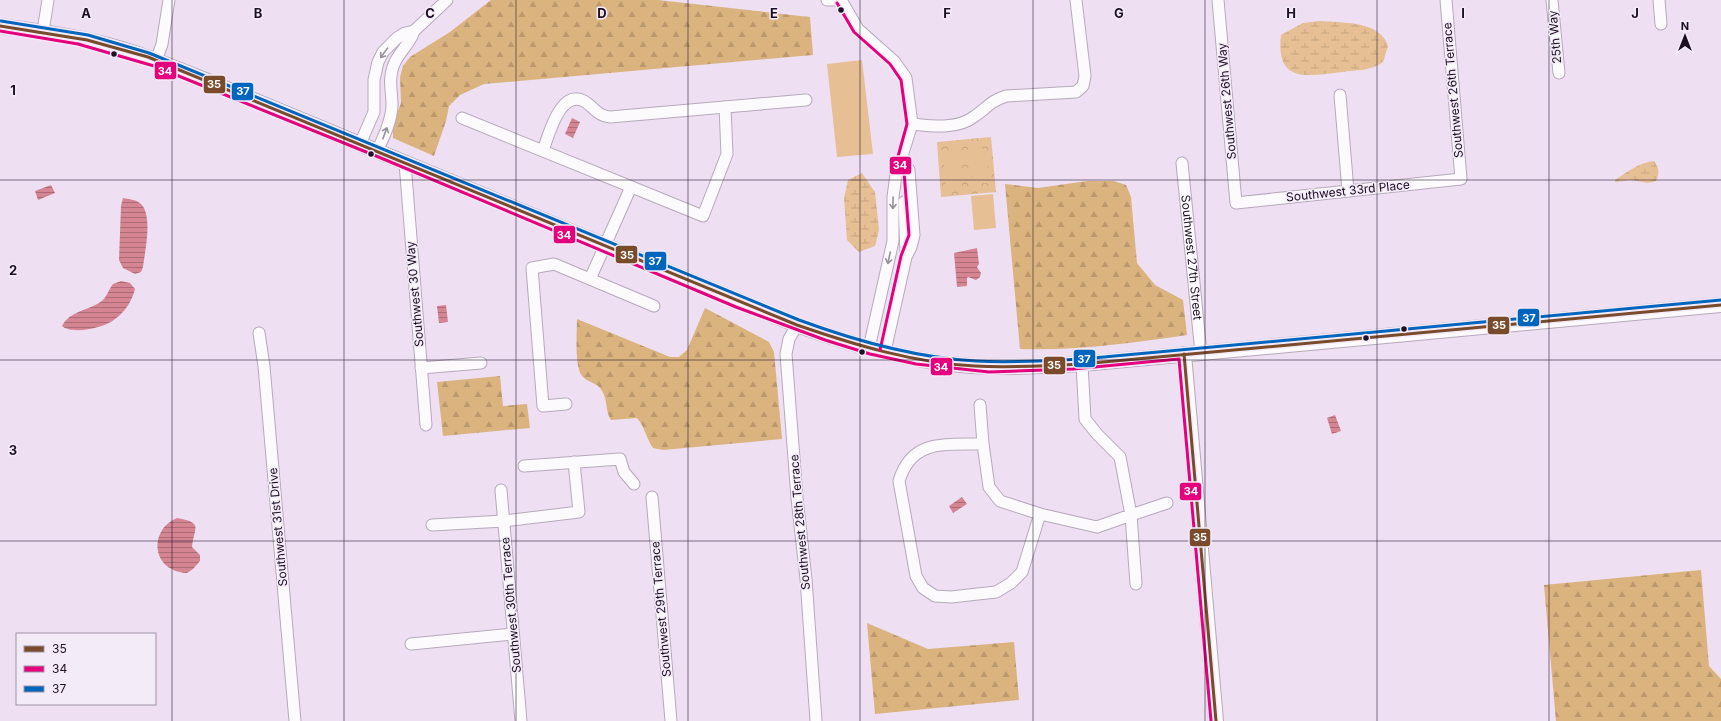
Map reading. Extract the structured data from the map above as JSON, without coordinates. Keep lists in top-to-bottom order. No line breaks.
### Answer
{"streets":{"street":["25th Way","Southwest 26th Terrace","Southwest 26th Way","Southwest 33rd Place","Southwest 27th Street","Southwest 30 Way","Southwest 28th Terrace","Southwest 31st Drive","Southwest 30th Terrace","Southwest 29th Terrace"]},"crossings":[["Southwest 26th Terrace","Southwest 33rd Place"],["Southwest 26th Way","Southwest 33rd Place"]],"lines":["transit line 34","transit line 37","transit line 35"],"legend":["35","34","37"],"north":"top","grid":{"columns":["A","B","C","D","E","F","G","H","I","J"],"rows":["1","2","3"]}}
